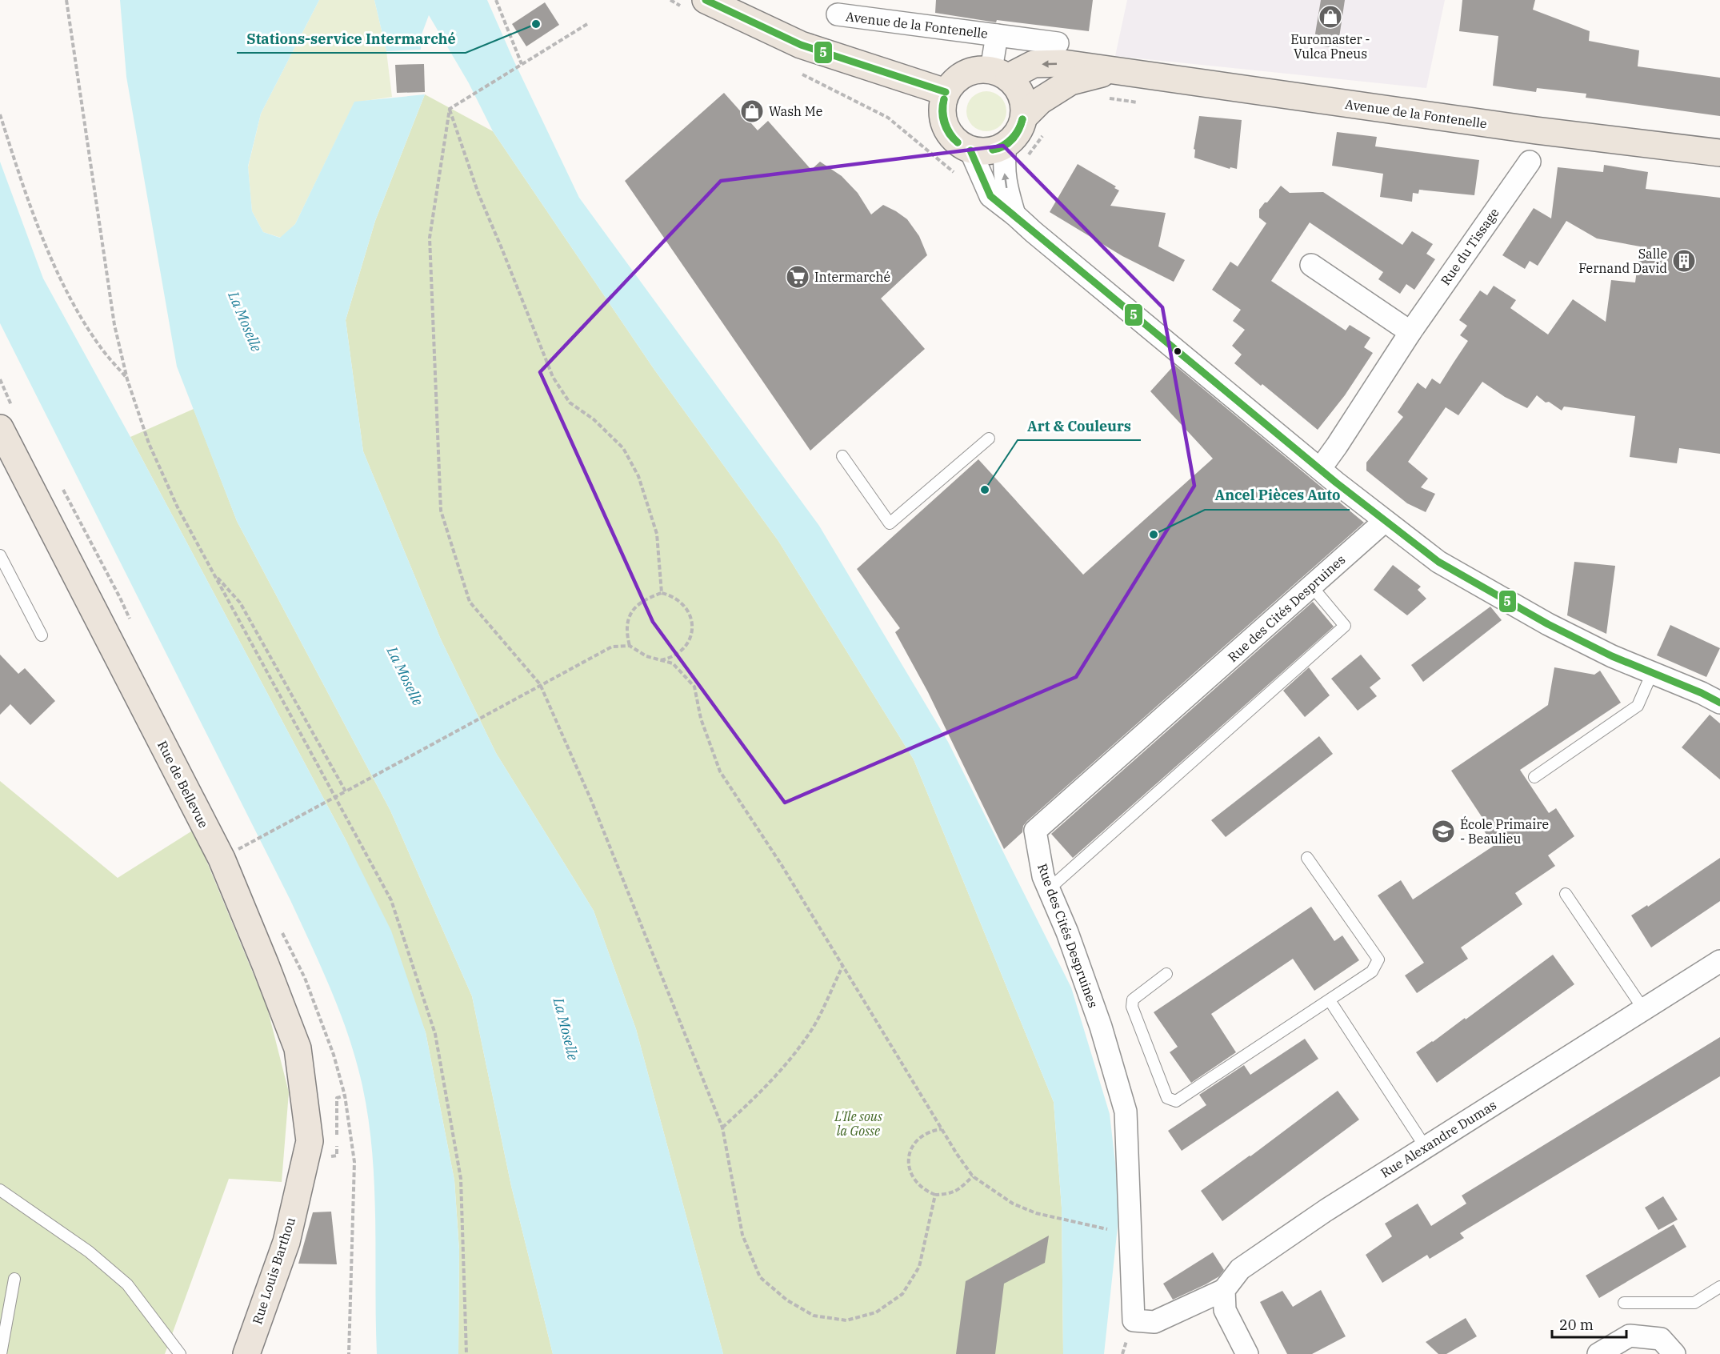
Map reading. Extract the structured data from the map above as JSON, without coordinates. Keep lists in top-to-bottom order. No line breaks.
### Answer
{"streets":{"main road":["Avenue de la Fontenelle","Rue de Bellevue","Rue Louis Barthou"],"street":["Rue du Tissage","Rue des Cités Despruines","Rue Alexandre Dumas"]},"crossings":[["Rue des Cités Despruines","Rue Alexandre Dumas"],["Rue de Bellevue","Rue Louis Barthou"]],"water":["La Moselle"],"parks":["L'Ile sous la Gosse"],"places":{"shop":["Euromaster - Vulca Pneus","Wash Me"],"other":["Stations-service Intermarché","Art & Couleurs","Ancel Pièces Auto"],"building":["Salle Fernand David"],"supermarket":["Intermarché"],"school or university":["École Primaire - Beaulieu"]},"lines":["transit line 5"],"scale_bar":"20 m"}
